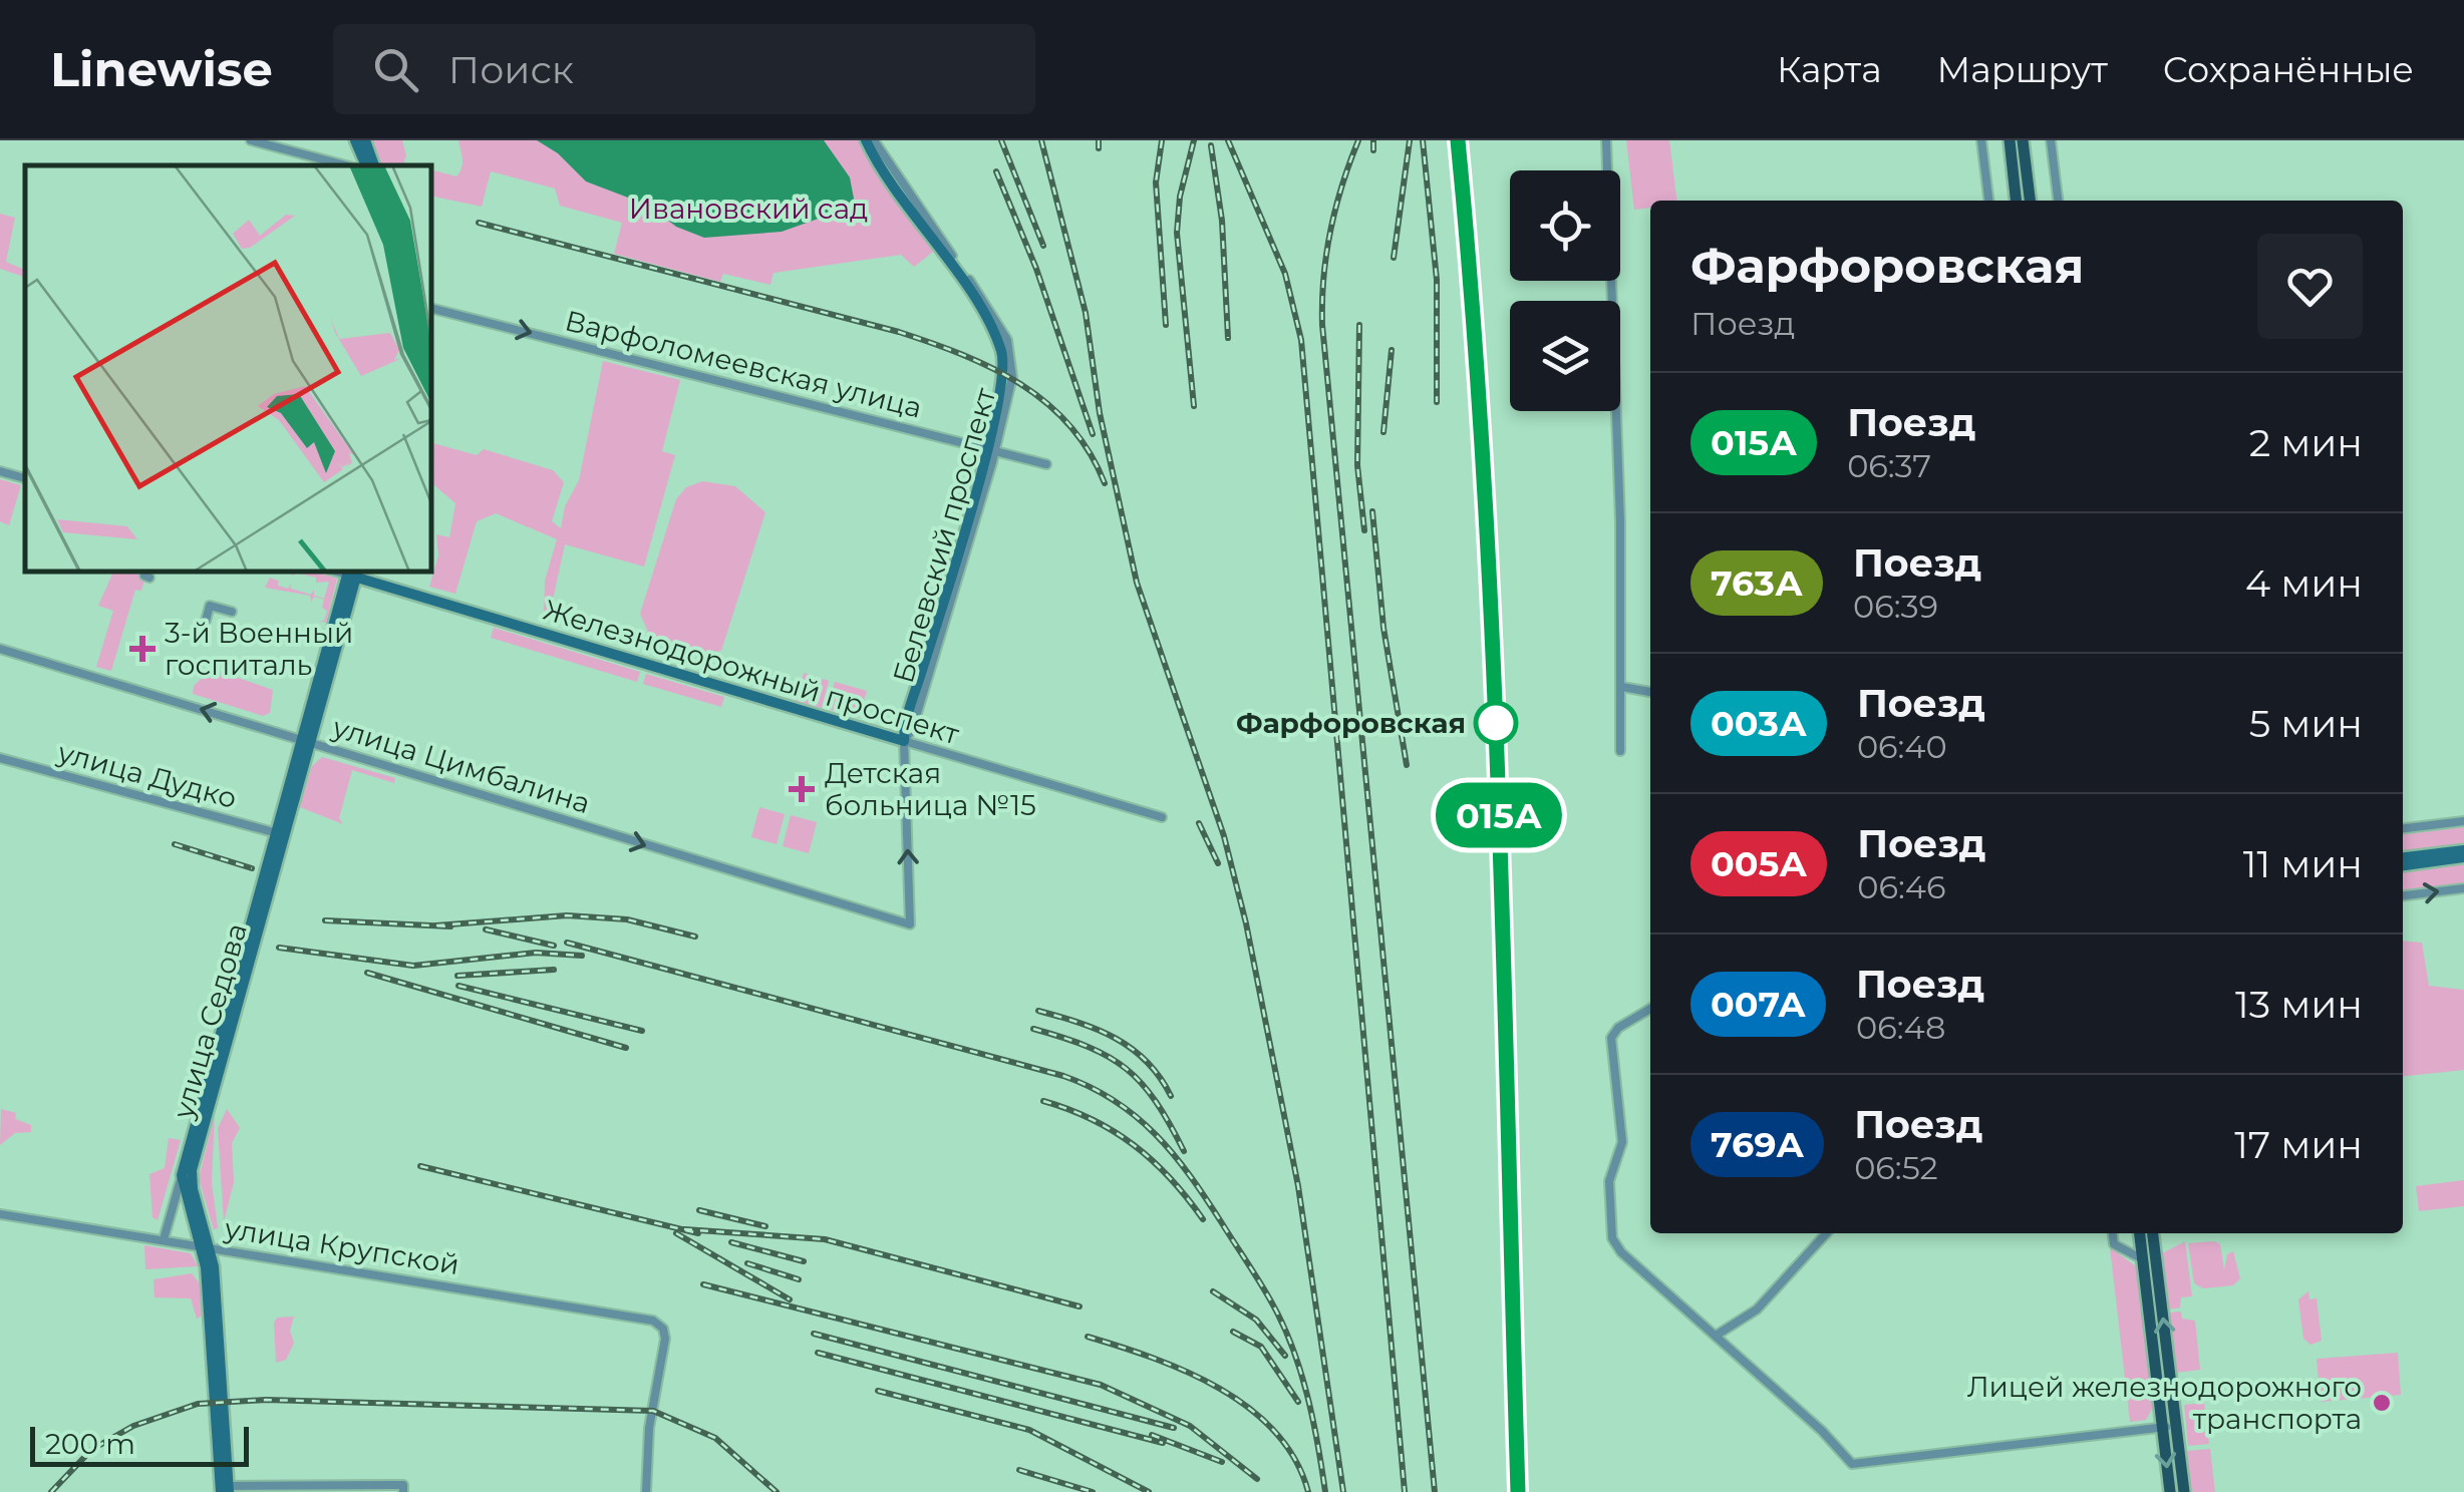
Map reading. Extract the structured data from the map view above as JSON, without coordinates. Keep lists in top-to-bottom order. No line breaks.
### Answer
{"streets":{"main road":["Белевский проспект","Железнодорожный проспект","улица Седова"],"street":["Варфоломеевская улица","улица Цимбалина","улица Дудко","улица Крупской"]},"crossings":[["Варфоломеевская улица","Белевский проспект"],["Белевский проспект","Железнодорожный проспект"],["Белевский проспект","улица Цимбалина"],["Железнодорожный проспект","улица Седова"],["улица Цимбалина","улица Седова"],["улица Дудко","улица Седова"],["улица Седова","улица Крупской"]],"one_way":["Варфоломеевская улица"],"parks":["Ивановский сад"],"places":{"health":["3-й Военный госпиталь","Детская больница №15"],"other":["Фарфоровская","Лицей железнодорожного транспорта"]},"scale_bar":"200 m","page":{"header":"Linewise","search":"Поиск","nav":["Карта","Маршрут","Сохранённые"],"on_map":"015А","heading":["Фарфоровская","Поезд"],"list":[{"mark":"015А","name":"Поезд","note":"06:37","value":"2 мин"},{"mark":"763А","name":"Поезд","note":"06:39","value":"4 мин"},{"mark":"003А","name":"Поезд","note":"06:40","value":"5 мин"},{"mark":"005А","name":"Поезд","note":"06:46","value":"11 мин"},{"mark":"007А","name":"Поезд","note":"06:48","value":"13 мин"},{"mark":"769А","name":"Поезд","note":"06:52","value":"17 мин"}],"scale":"200 m"}}
